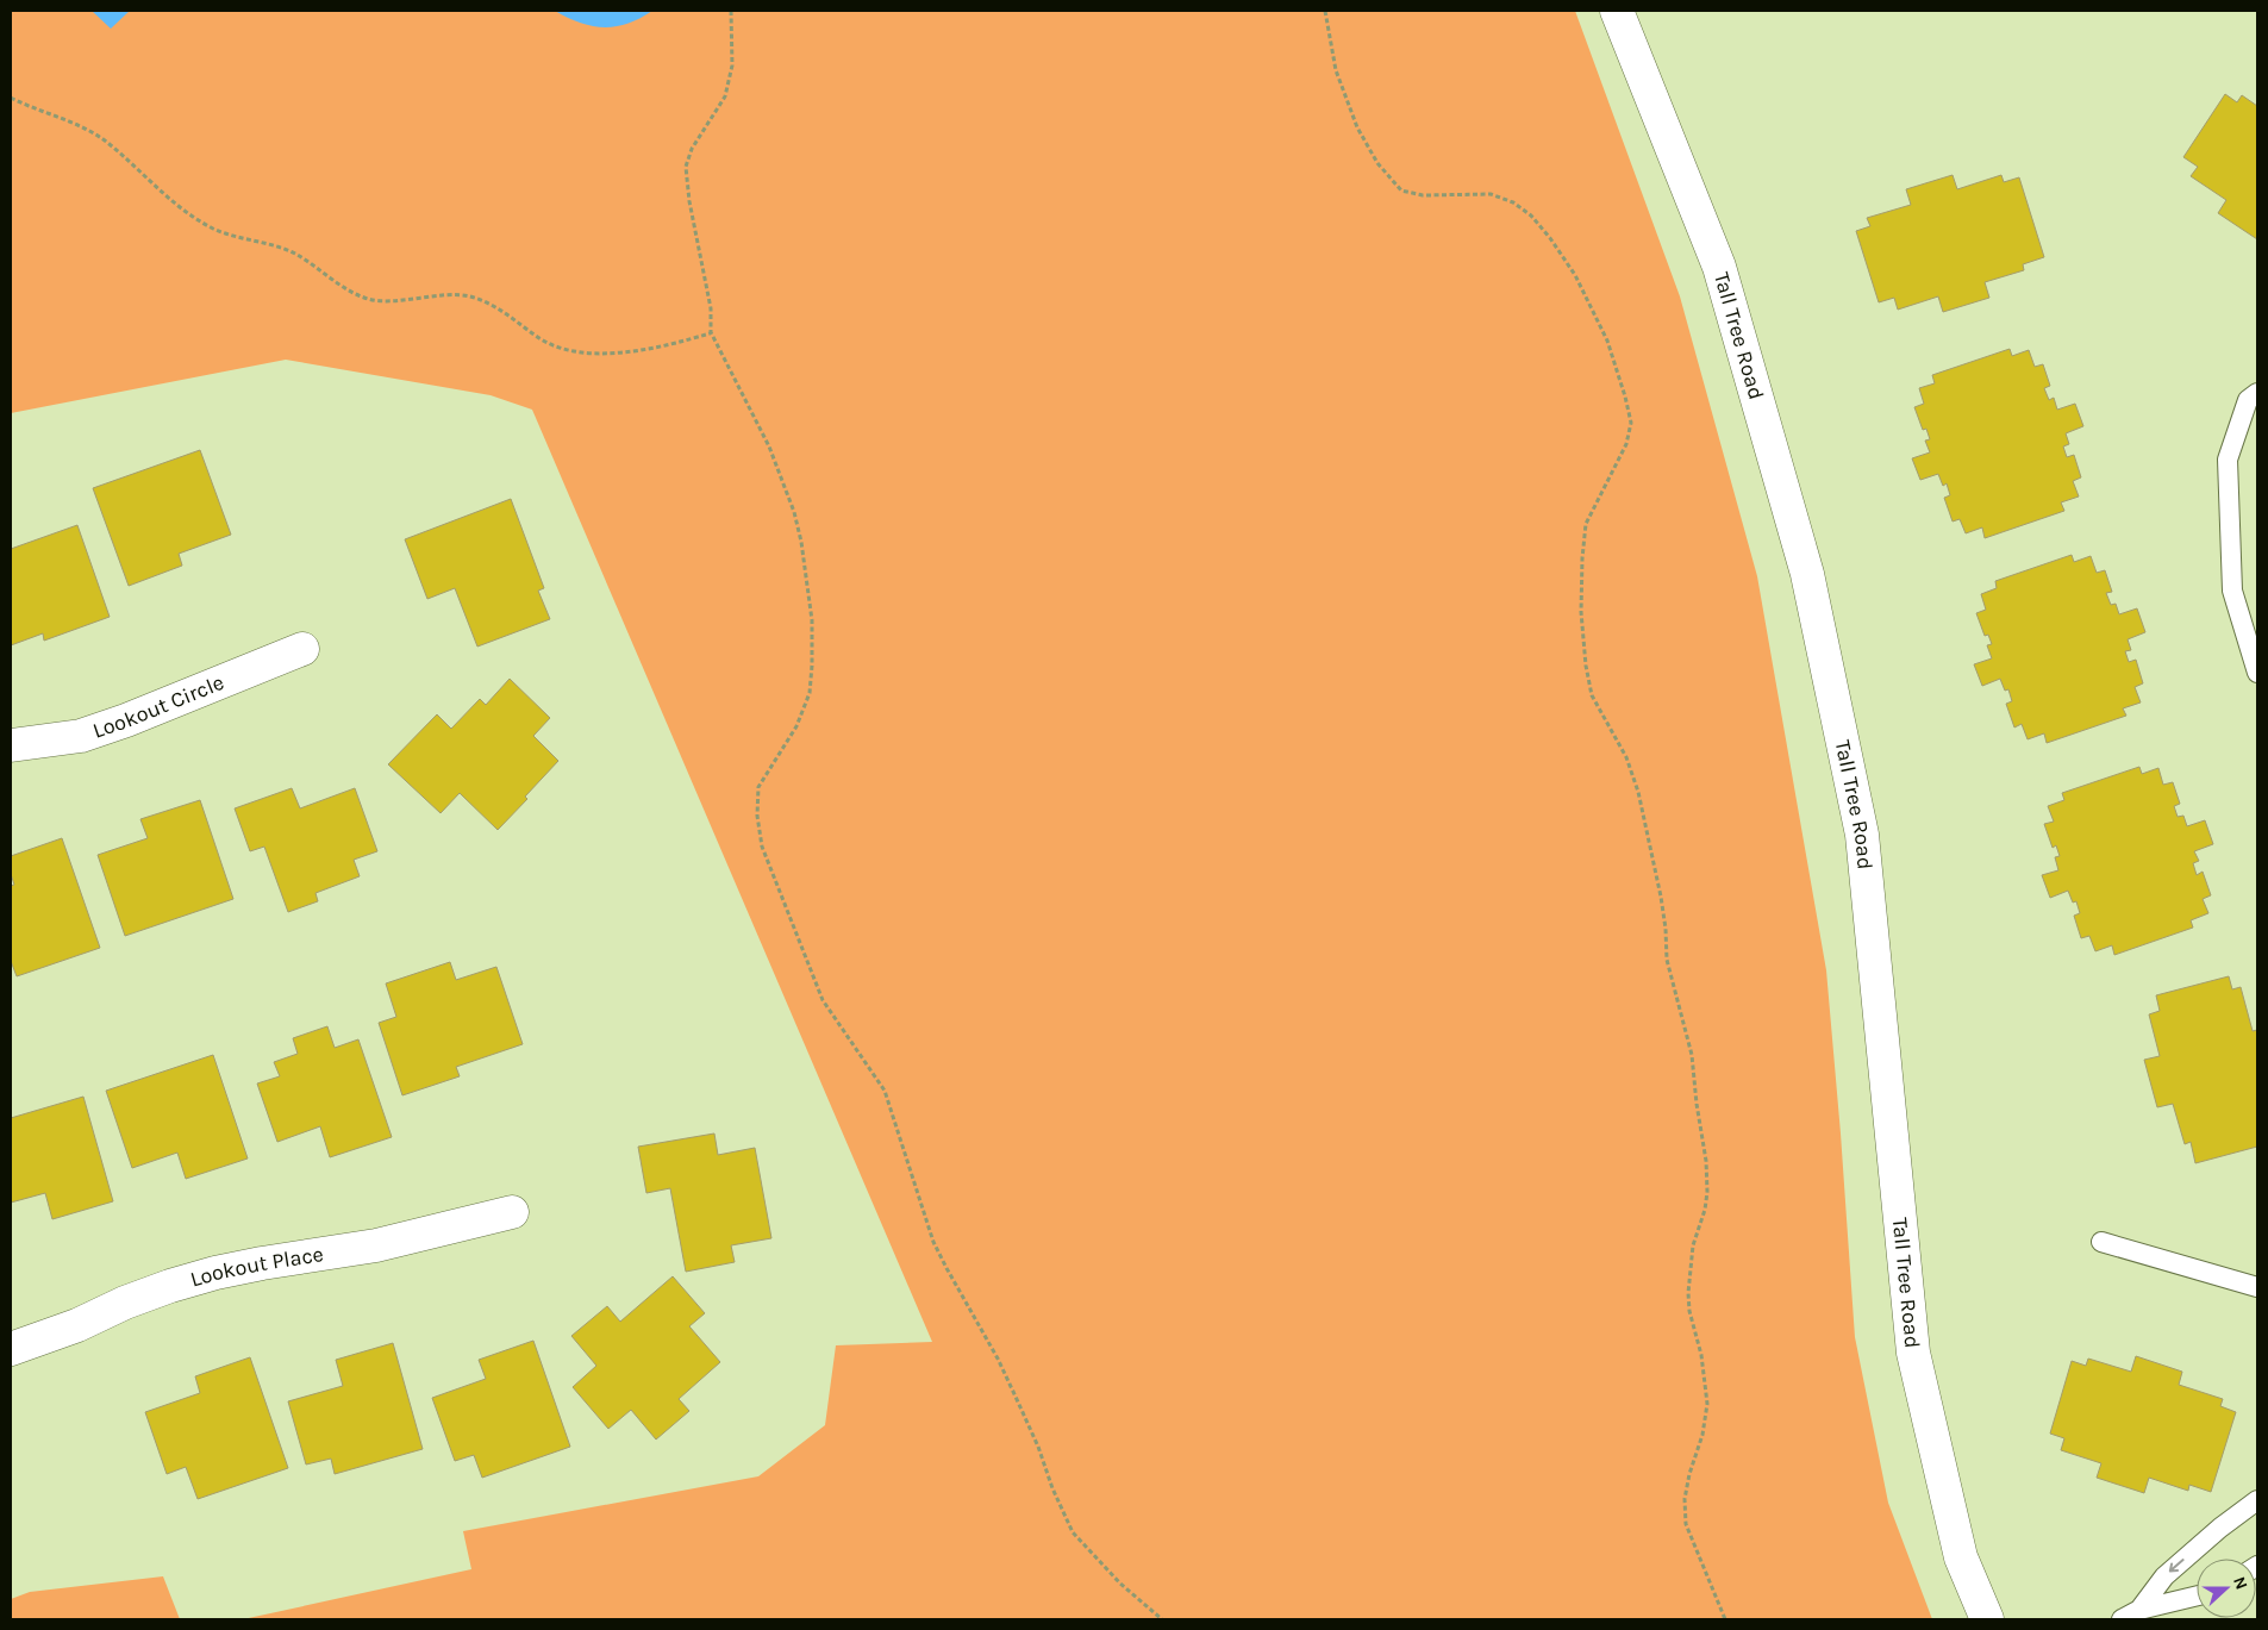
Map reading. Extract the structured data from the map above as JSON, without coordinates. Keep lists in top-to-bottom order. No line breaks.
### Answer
{"streets":{"street":["Tall Tree Road","Lookout Circle","Lookout Place"]},"north":"right"}
